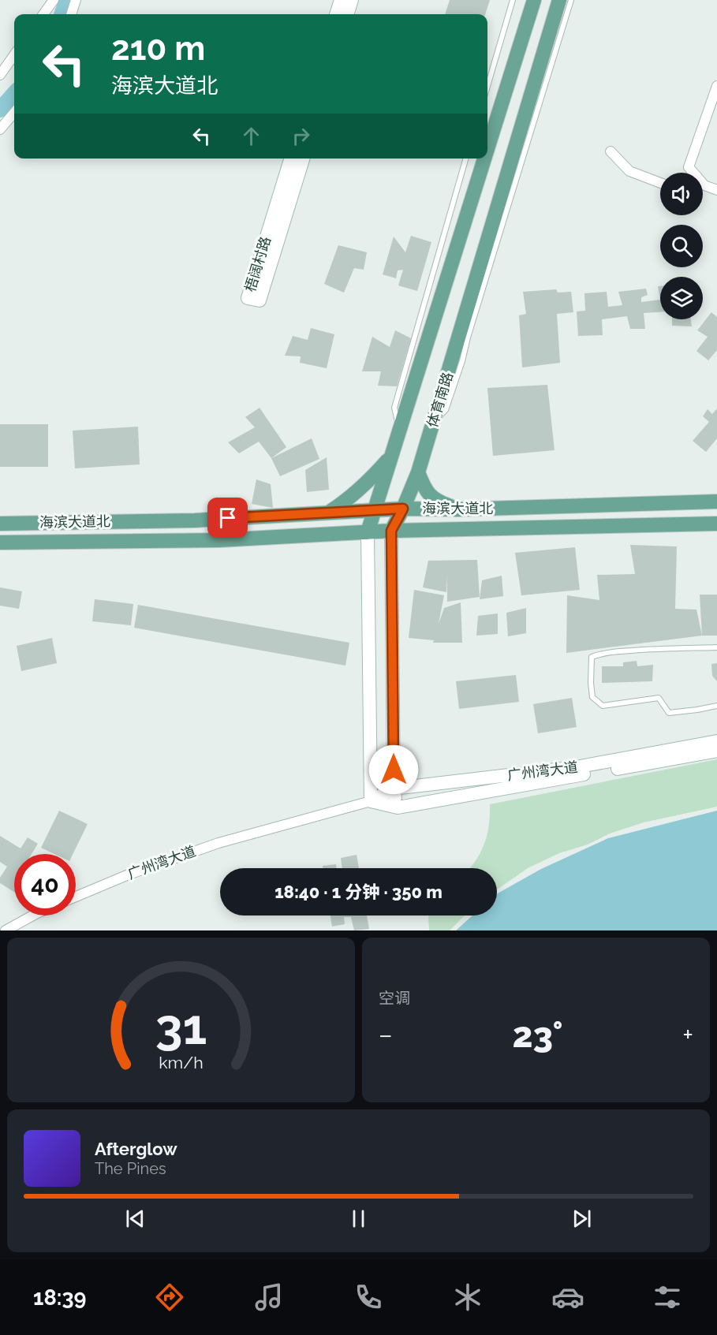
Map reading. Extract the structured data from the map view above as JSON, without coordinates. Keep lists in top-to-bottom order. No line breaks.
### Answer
{"streets":{"main road":["体育南路","海滨大道北"],"street":["梧阔村路","广州湾大道"]},"crossings":[["体育南路","海滨大道北"],["体育南路","广州湾大道"]],"page":{"turn":["210 m","海滨大道北"],"limit":"40","trip":"18:40 · 1 分钟 · 350 m","tile":"空调","heat":["−","23°","+"],"song":["Afterglow","The Pines"],"tabs":"18:39","gauge":["31","km/h"]}}
